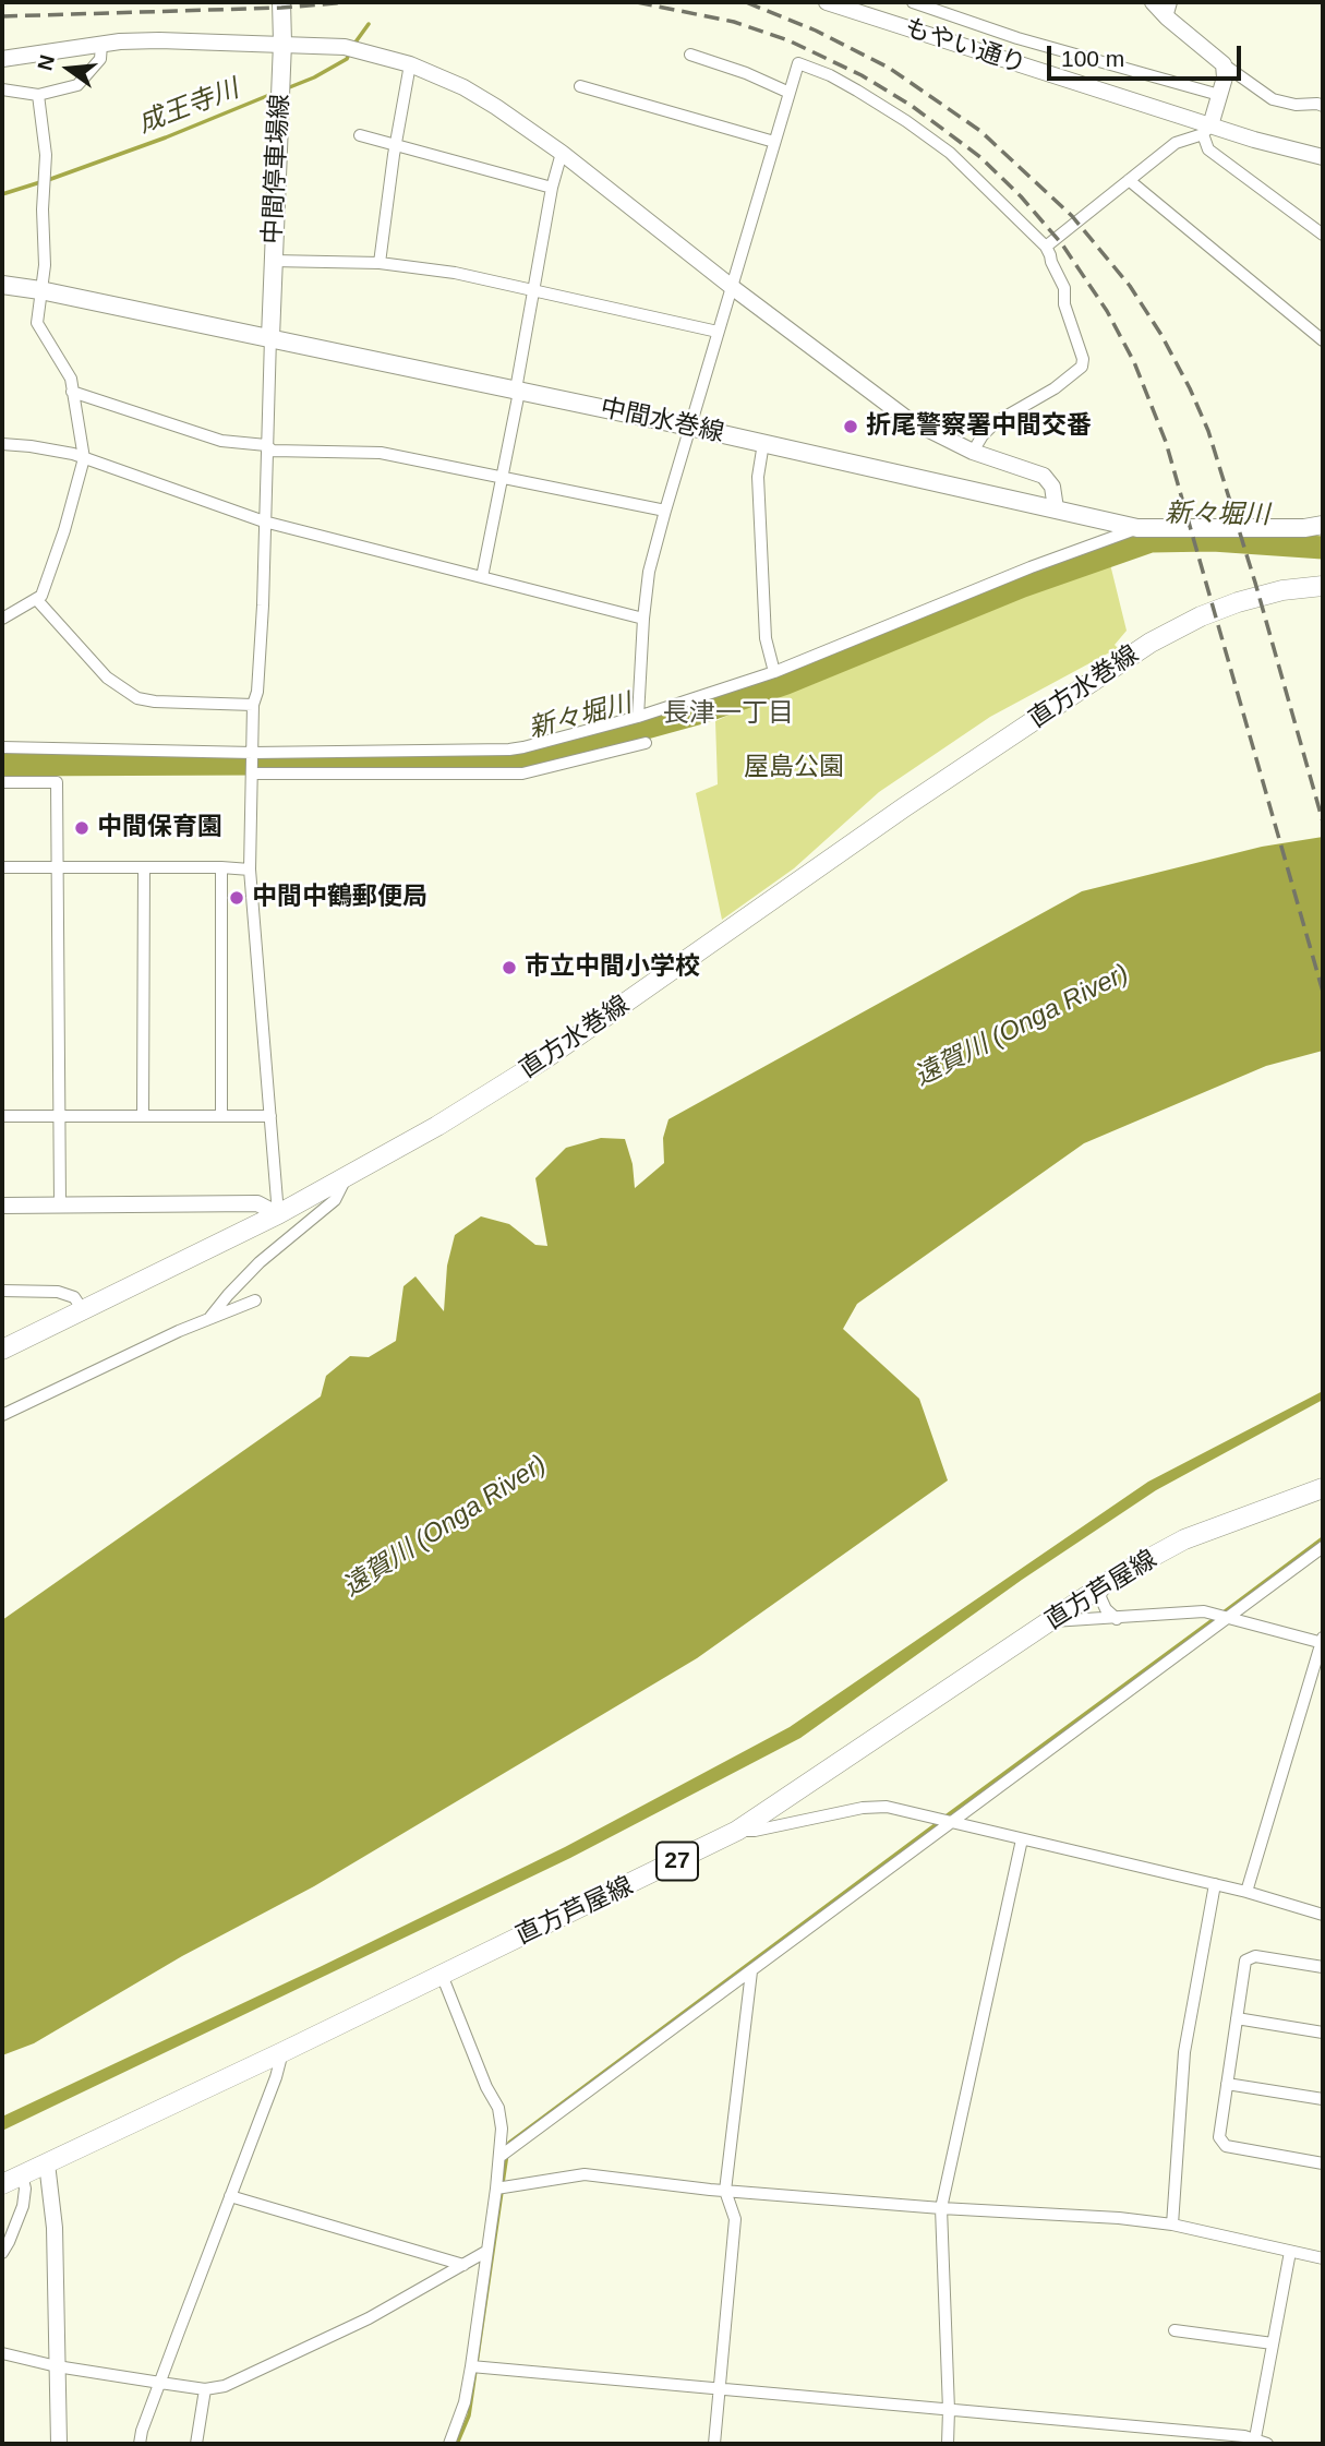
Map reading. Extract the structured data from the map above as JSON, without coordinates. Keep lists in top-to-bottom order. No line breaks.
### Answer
{"streets":{"main road":["中間停車場線","中間水巻線","直方水巻線","直方芦屋線","27"],"street":["もやい通り"]},"crossings":[["中間停車場線","中間水巻線"]],"districts":["長津一丁目"],"water":["成王寺川","新々堀川","遠賀川 (Onga River)"],"parks":["屋島公園"],"places":["折尾警察署中間交番","中間保育園","中間中鶴郵便局","市立中間小学校"],"scale_bar":"100 m","north":"left"}
